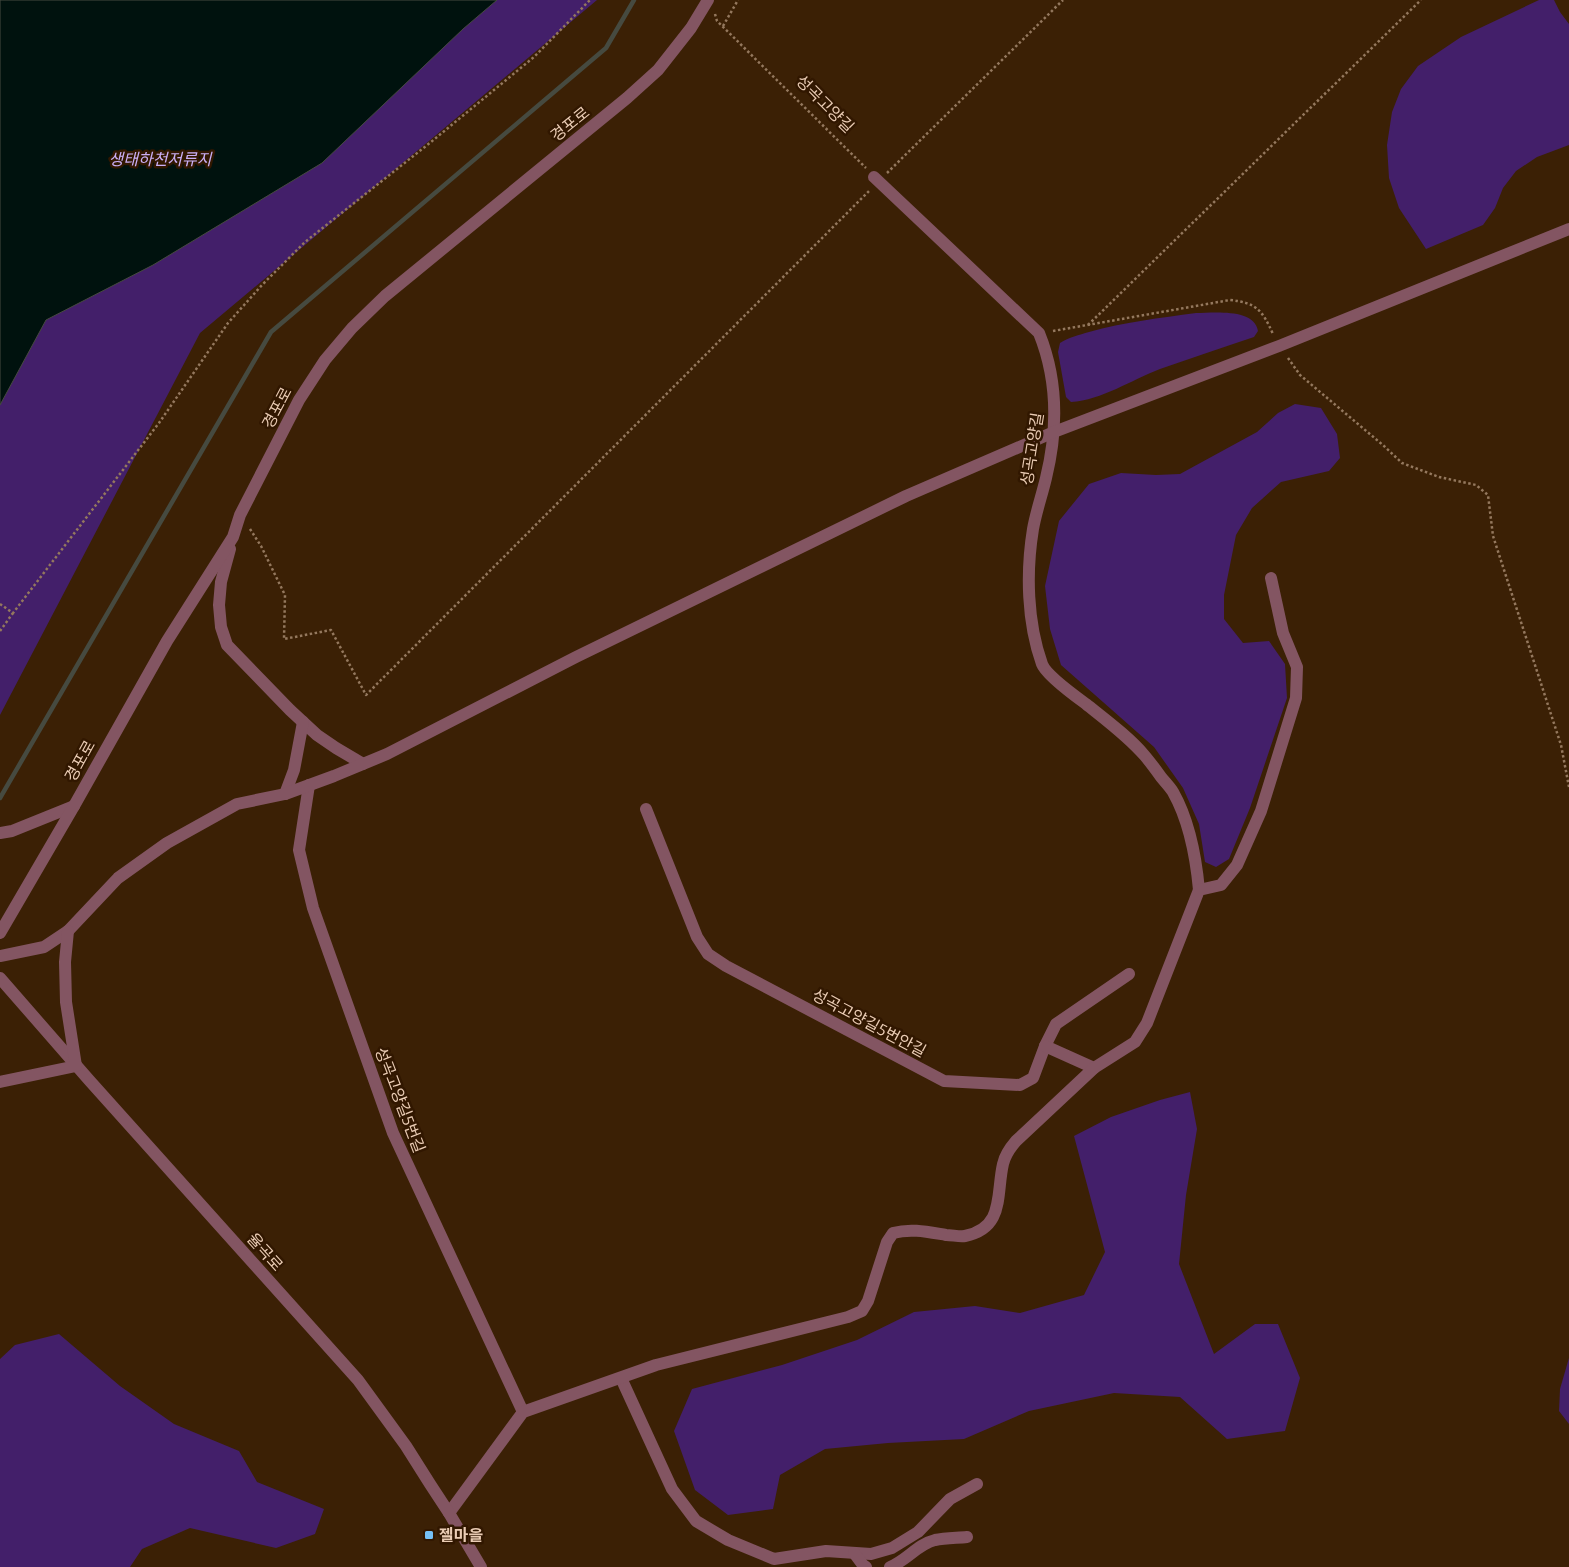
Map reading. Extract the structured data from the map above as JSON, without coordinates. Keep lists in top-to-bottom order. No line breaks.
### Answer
{"streets":{"street":["성곡고양길","경포로","성곡고양길5번안길","성곡고양길5번길","율곡로"]},"crossings":[["성곡고양길","경포로"]],"parks":["생태하천저류지"],"places":{"transit":["젤마을"]}}
